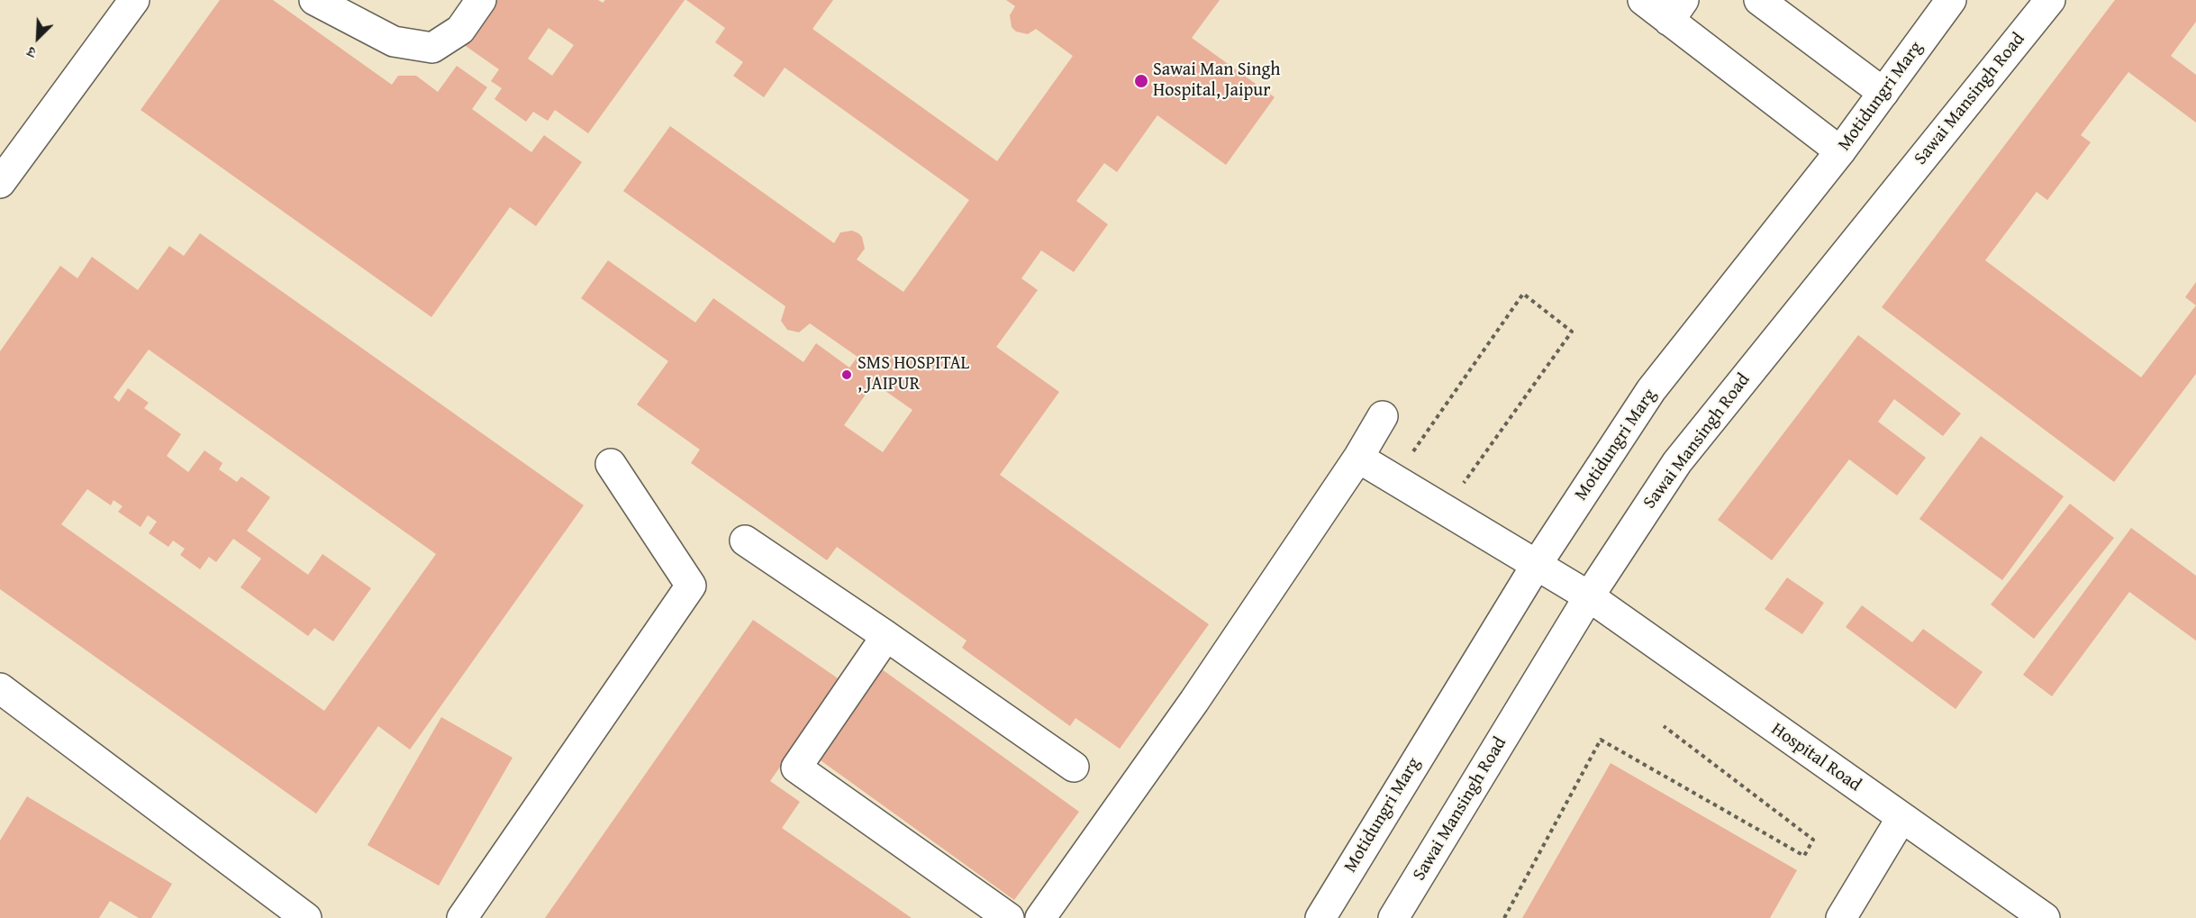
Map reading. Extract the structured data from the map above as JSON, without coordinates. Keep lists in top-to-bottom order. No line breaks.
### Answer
{"streets":{"main road":["Motidungri Marg","Sawai Mansingh Road","Hospital Road"]},"crossings":[["Motidungri Marg","Hospital Road"],["Sawai Mansingh Road","Hospital Road"]],"places":["Sawai Man Singh Hospital, Jaipur","SMS HOSPITAL , JAIPUR"],"north":"bottom left"}
